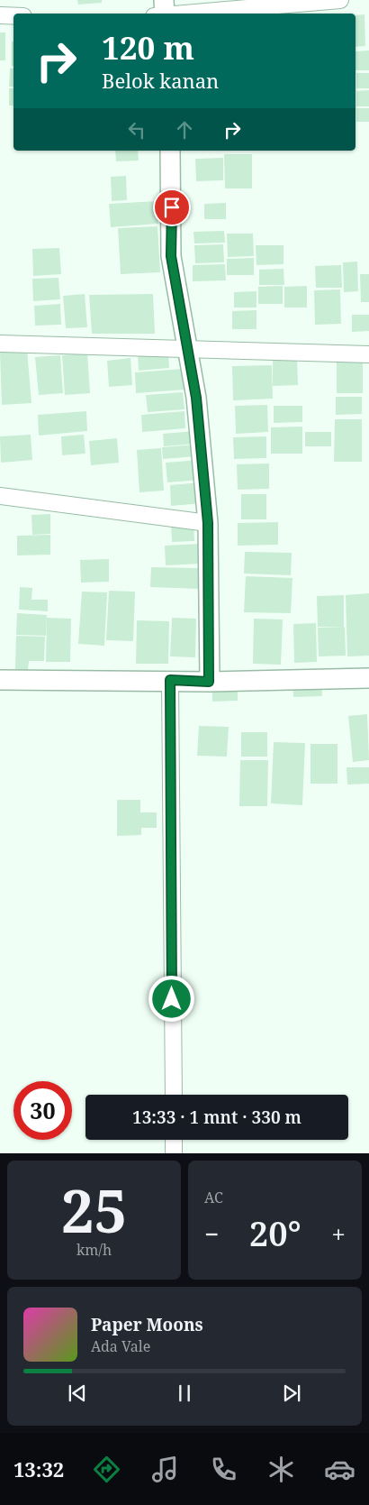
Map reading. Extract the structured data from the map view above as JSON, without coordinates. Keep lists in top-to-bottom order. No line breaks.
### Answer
{"page":{"turn":["120 m","Belok kanan"],"limit":"30","trip":"13:33 · 1 mnt · 330 m","tile":[["25","km/h"],"AC"],"heat":["−","20°","+"],"song":["Paper Moons","Ada Vale"],"tabs":"13:32"}}
